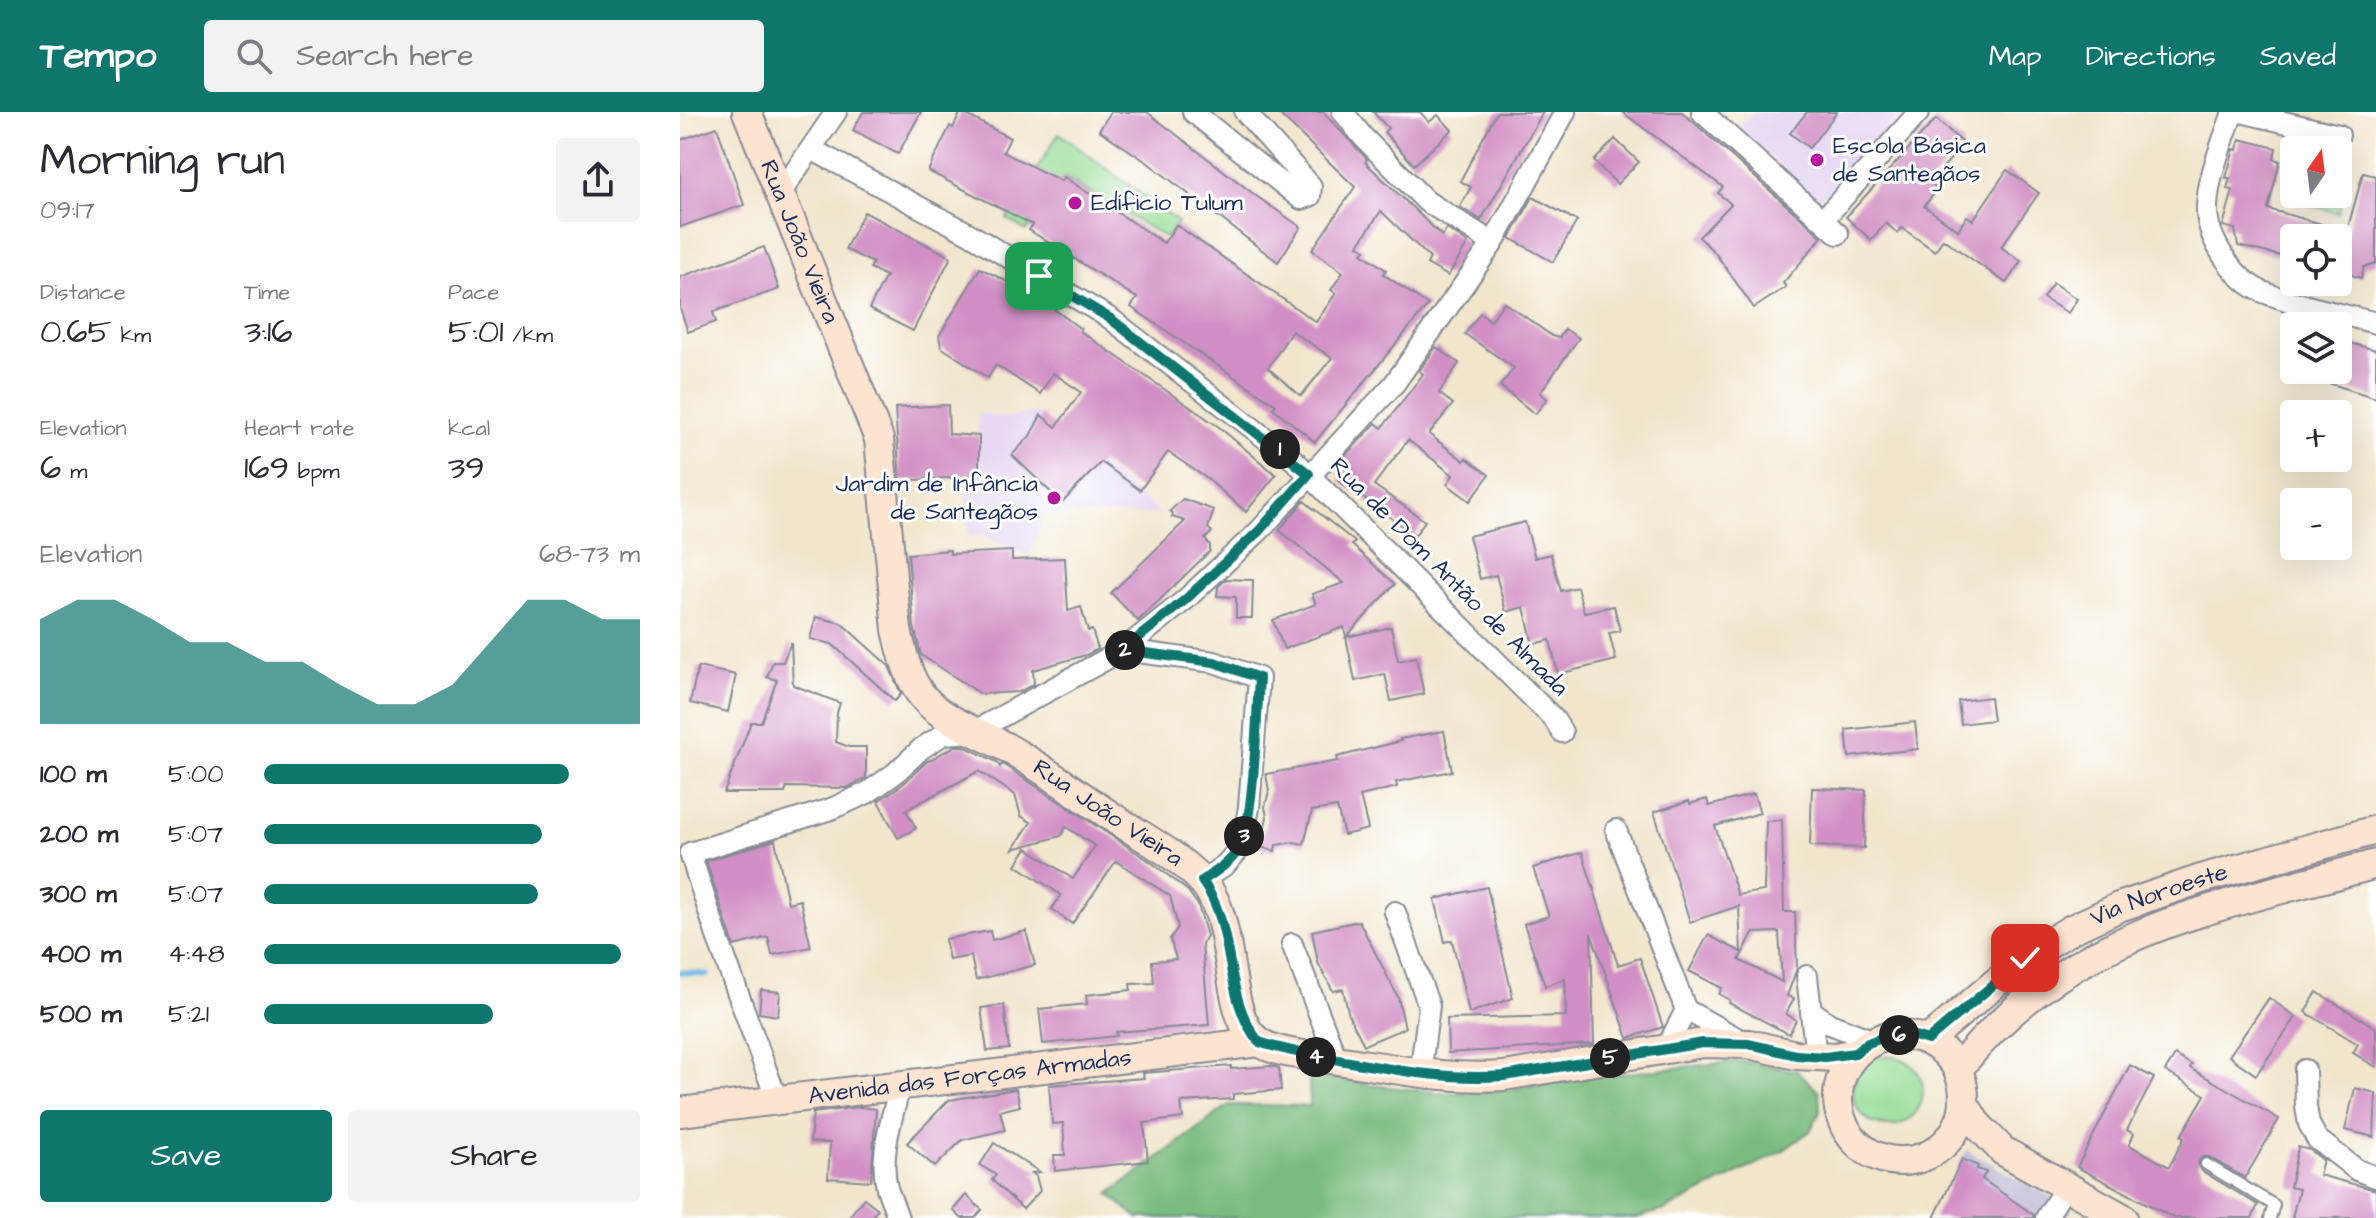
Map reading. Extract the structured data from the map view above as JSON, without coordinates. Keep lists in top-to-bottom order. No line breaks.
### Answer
{"streets":{"street":["Rua João Vieira","Rua de Dom Antão de Almada","Via Noroeste","Avenida das Forças Armadas"]},"crossings":[["Rua João Vieira","Avenida das Forças Armadas"]],"places":["Escola Básica de Santegãos","Edíficio Tulum","Jardim de Infância de Santegãos"],"north":"top","page":{"header":"Tempo","search":"Search here","nav":["Map","Directions","Saved"],"heading":["Morning run","09:17"],"map_buttons":["+","−"],"stats":[["Distance","0.65 km"],["Time","3:16"],["Pace","5:01 /km"],["Elevation","6 m"],["Heart rate","169 bpm"],["kcal","39"]],"pins":["1","2","3","6","4","5"],"chart":["Elevation","68–73 m"],"list":[{"name":"100 m","note":"5:00"},{"name":"200 m","note":"5:07"},{"name":"300 m","note":"5:07"},{"name":"400 m","note":"4:48"},{"name":"500 m","note":"5:21"}],"buttons":["Save","Share"]}}
